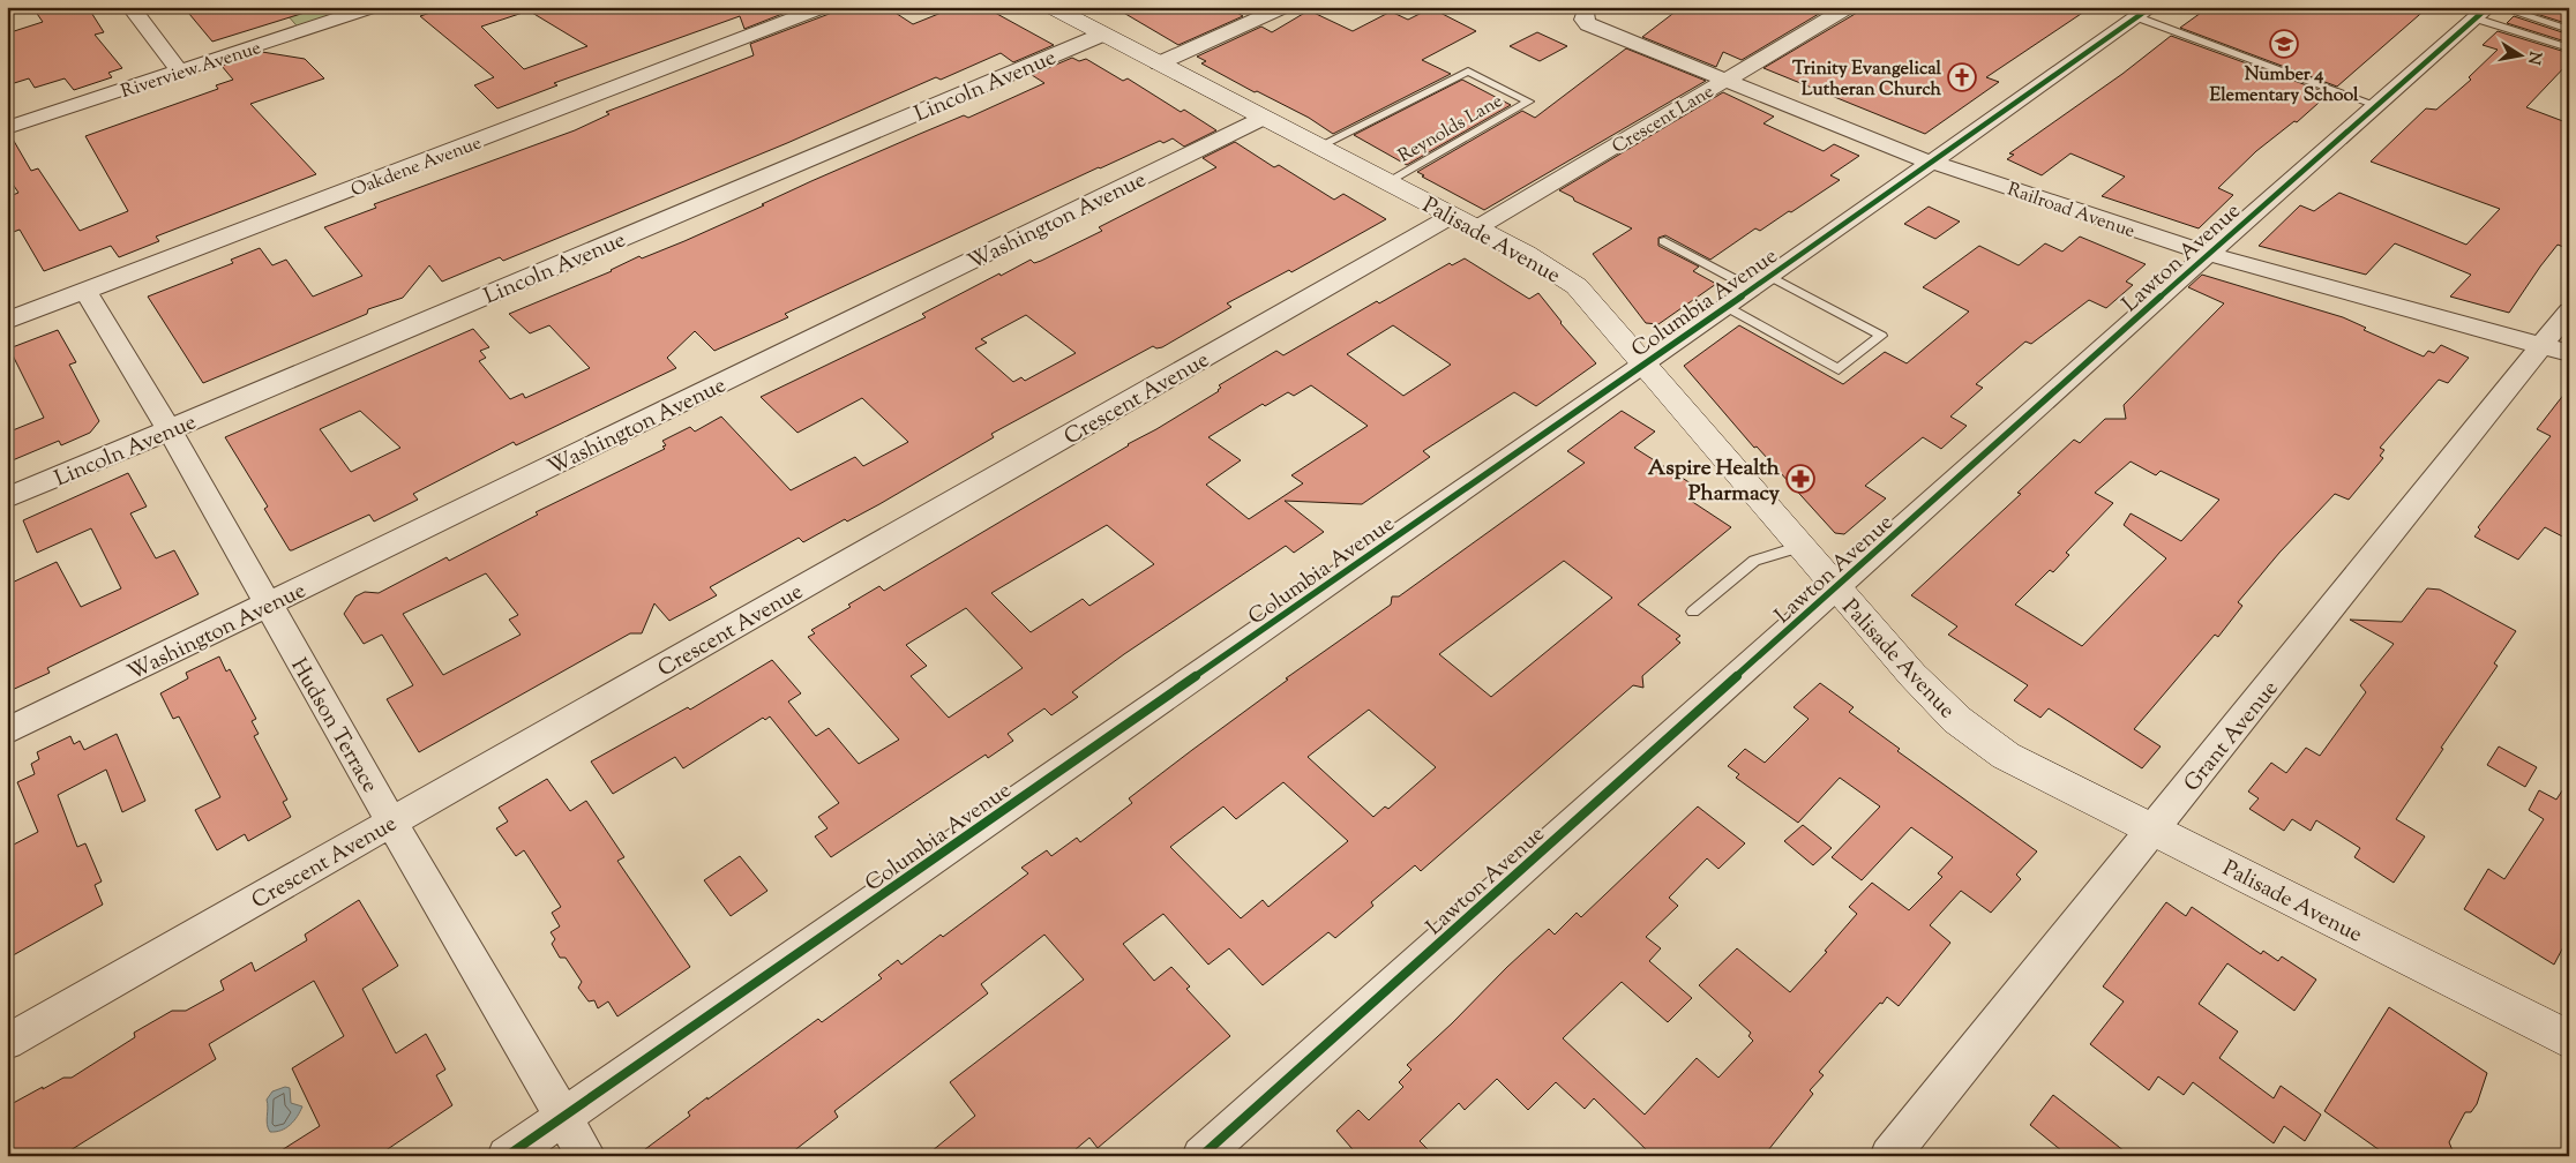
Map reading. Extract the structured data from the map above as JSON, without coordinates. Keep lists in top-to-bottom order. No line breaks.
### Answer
{"streets":{"main road":["Palisade Avenue"],"street":["Riverview Avenue","Lincoln Avenue","Crescent Lane","Oakdene Avenue","Railroad Avenue","Washington Avenue","Lawton Avenue","Columbia Avenue","Crescent Avenue","Hudson Terrace","Grant Avenue"],"lane":["Reynolds Lane"]},"crossings":[["Lincoln Avenue","Palisade Avenue"],["Lincoln Avenue","Hudson Terrace"],["Crescent Lane","Railroad Avenue"],["Crescent Lane","Palisade Avenue"],["Crescent Lane","Crescent Avenue"],["Reynolds Lane","Palisade Avenue"],["Oakdene Avenue","Hudson Terrace"],["Railroad Avenue","Lawton Avenue"],["Railroad Avenue","Columbia Avenue"],["Railroad Avenue","Grant Avenue"],["Washington Avenue","Palisade Avenue"],["Washington Avenue","Hudson Terrace"],["Palisade Avenue","Lawton Avenue"],["Palisade Avenue","Columbia Avenue"],["Palisade Avenue","Crescent Avenue"],["Palisade Avenue","Grant Avenue"],["Columbia Avenue","Hudson Terrace"],["Crescent Avenue","Hudson Terrace"]],"places":{"school or university":["Number 4 Elementary School"],"church":["Trinity Evangelical Lutheran Church"],"pharmacy":["Aspire Health Pharmacy"]},"north":"right"}
